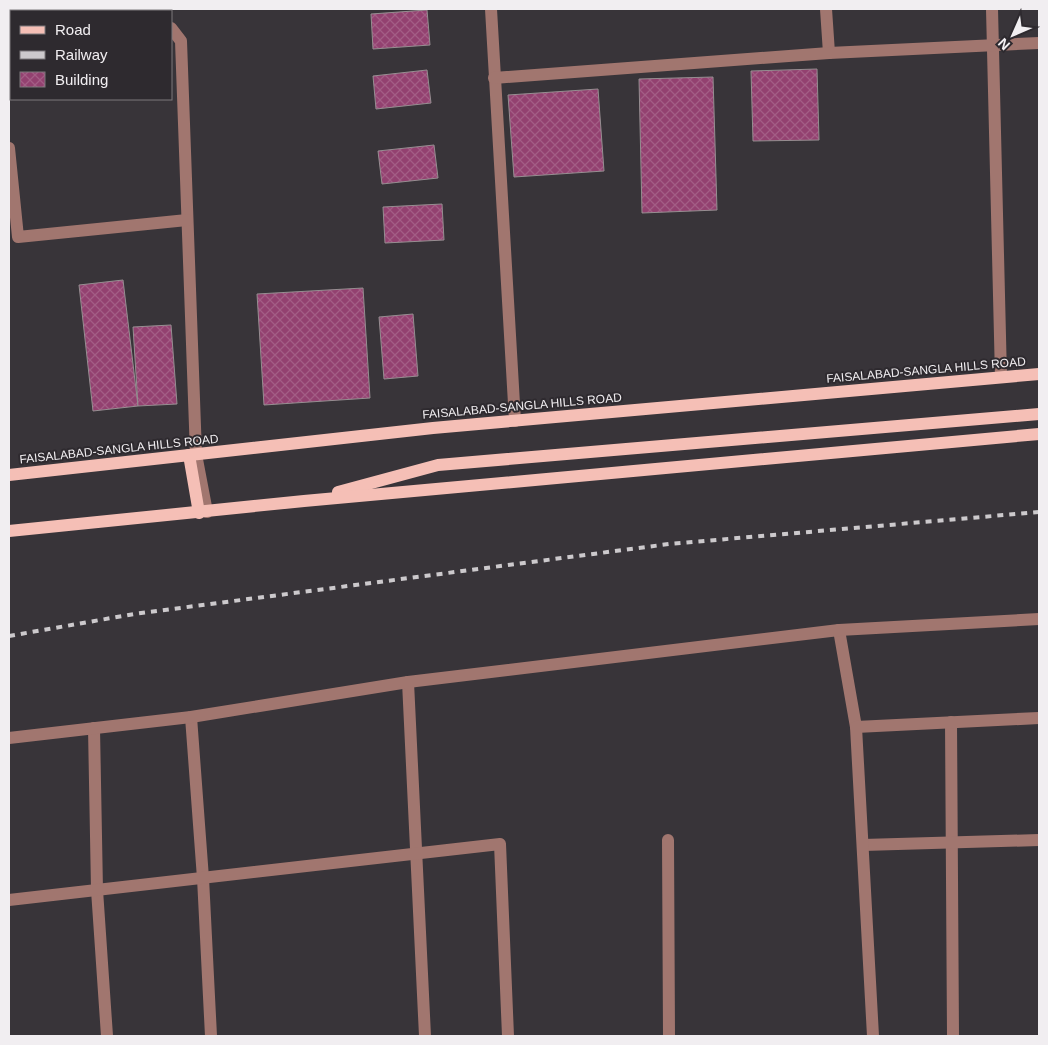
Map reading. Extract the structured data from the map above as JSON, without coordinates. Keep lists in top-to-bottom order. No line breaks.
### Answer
{"streets":{"main road":["FAISALABAD-SANGLA HILLS ROAD"]},"legend":["Road","Railway","Building"],"north":"bottom left"}
